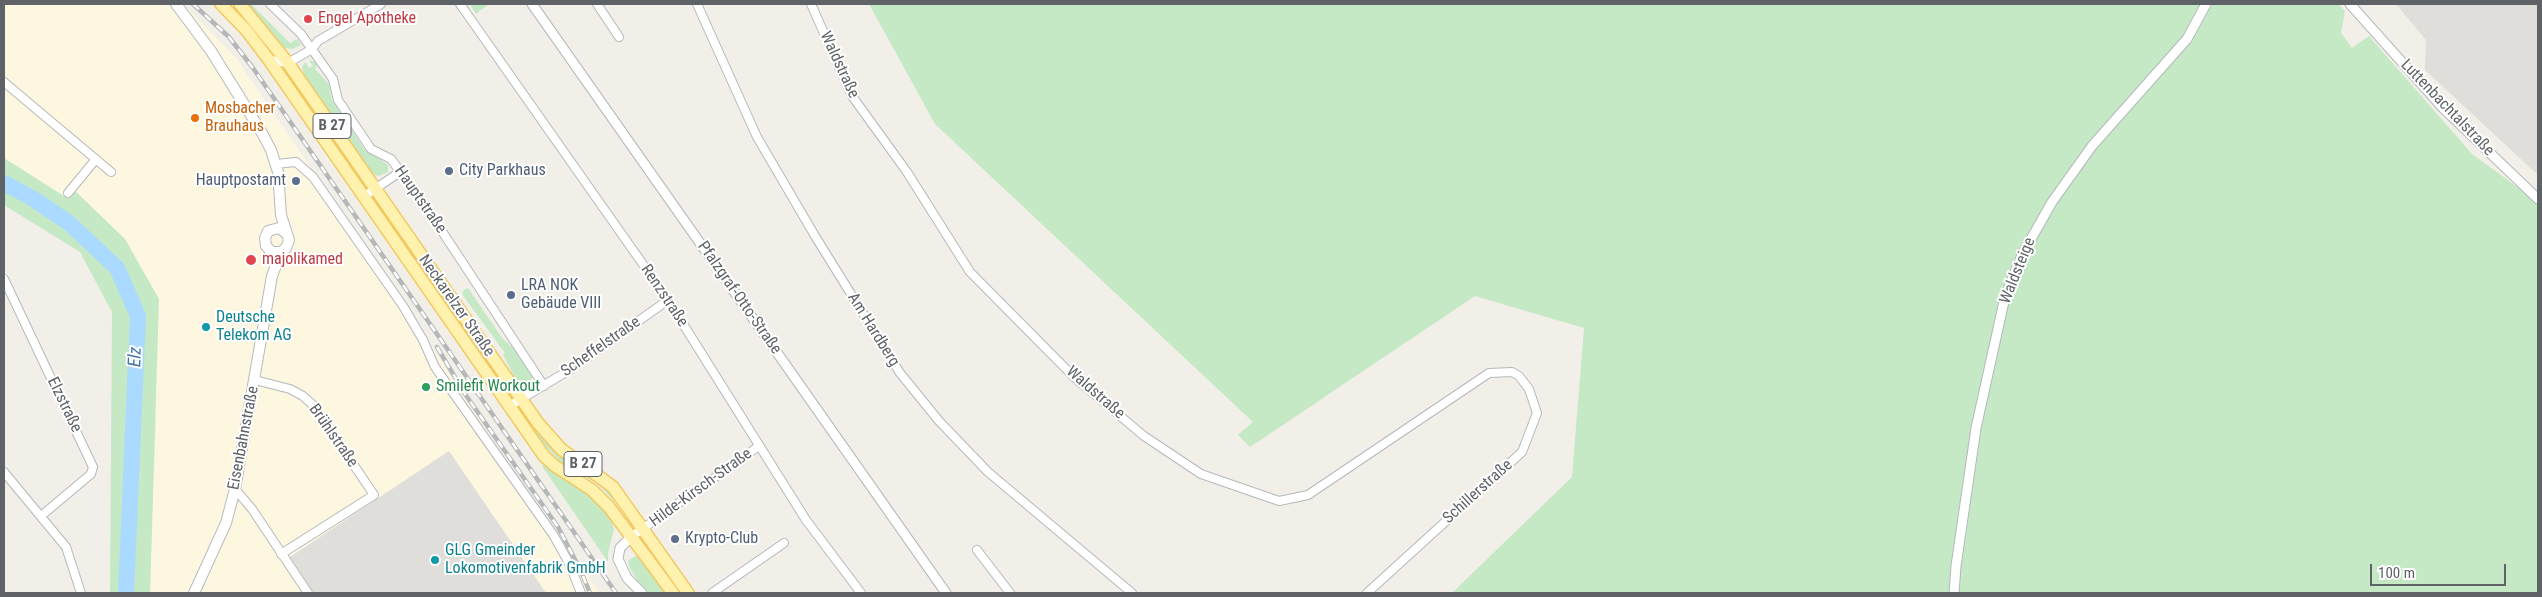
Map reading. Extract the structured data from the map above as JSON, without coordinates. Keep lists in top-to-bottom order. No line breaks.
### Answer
{"streets":{"main road":["B 27","Neckarelzer Straße","Eisenbahnstraße"],"street":["Waldstraße","Luttenbachtalstraße","Hauptstraße","Waldsteige","Renzstraße","Pfalzgraf-Otto-Straße","Am Hardberg","Scheffelstraße","Elzstraße","Brühlstraße","Hilde-Kirsch-Straße","Schillerstraße"]},"crossings":[["Waldstraße","Schillerstraße"],["B 27","Scheffelstraße"],["B 27","Hilde-Kirsch-Straße"],["Hauptstraße","Scheffelstraße"],["Renzstraße","Scheffelstraße"],["Renzstraße","Hilde-Kirsch-Straße"],["Neckarelzer Straße","Scheffelstraße"],["Neckarelzer Straße","Hilde-Kirsch-Straße"],["Brühlstraße","Eisenbahnstraße"]],"water":["Elz"],"places":["Engel Apotheke","Mosbacher Brauhaus","City Parkhaus","Hauptpostamt","majolikamed","LRA NOK Gebäude VIII","Deutsche Telekom AG","Smilefit Workout","Krypto-Club","GLG Gmeinder Lokomotivenfabrik GmbH"],"scale_bar":"100 m"}
